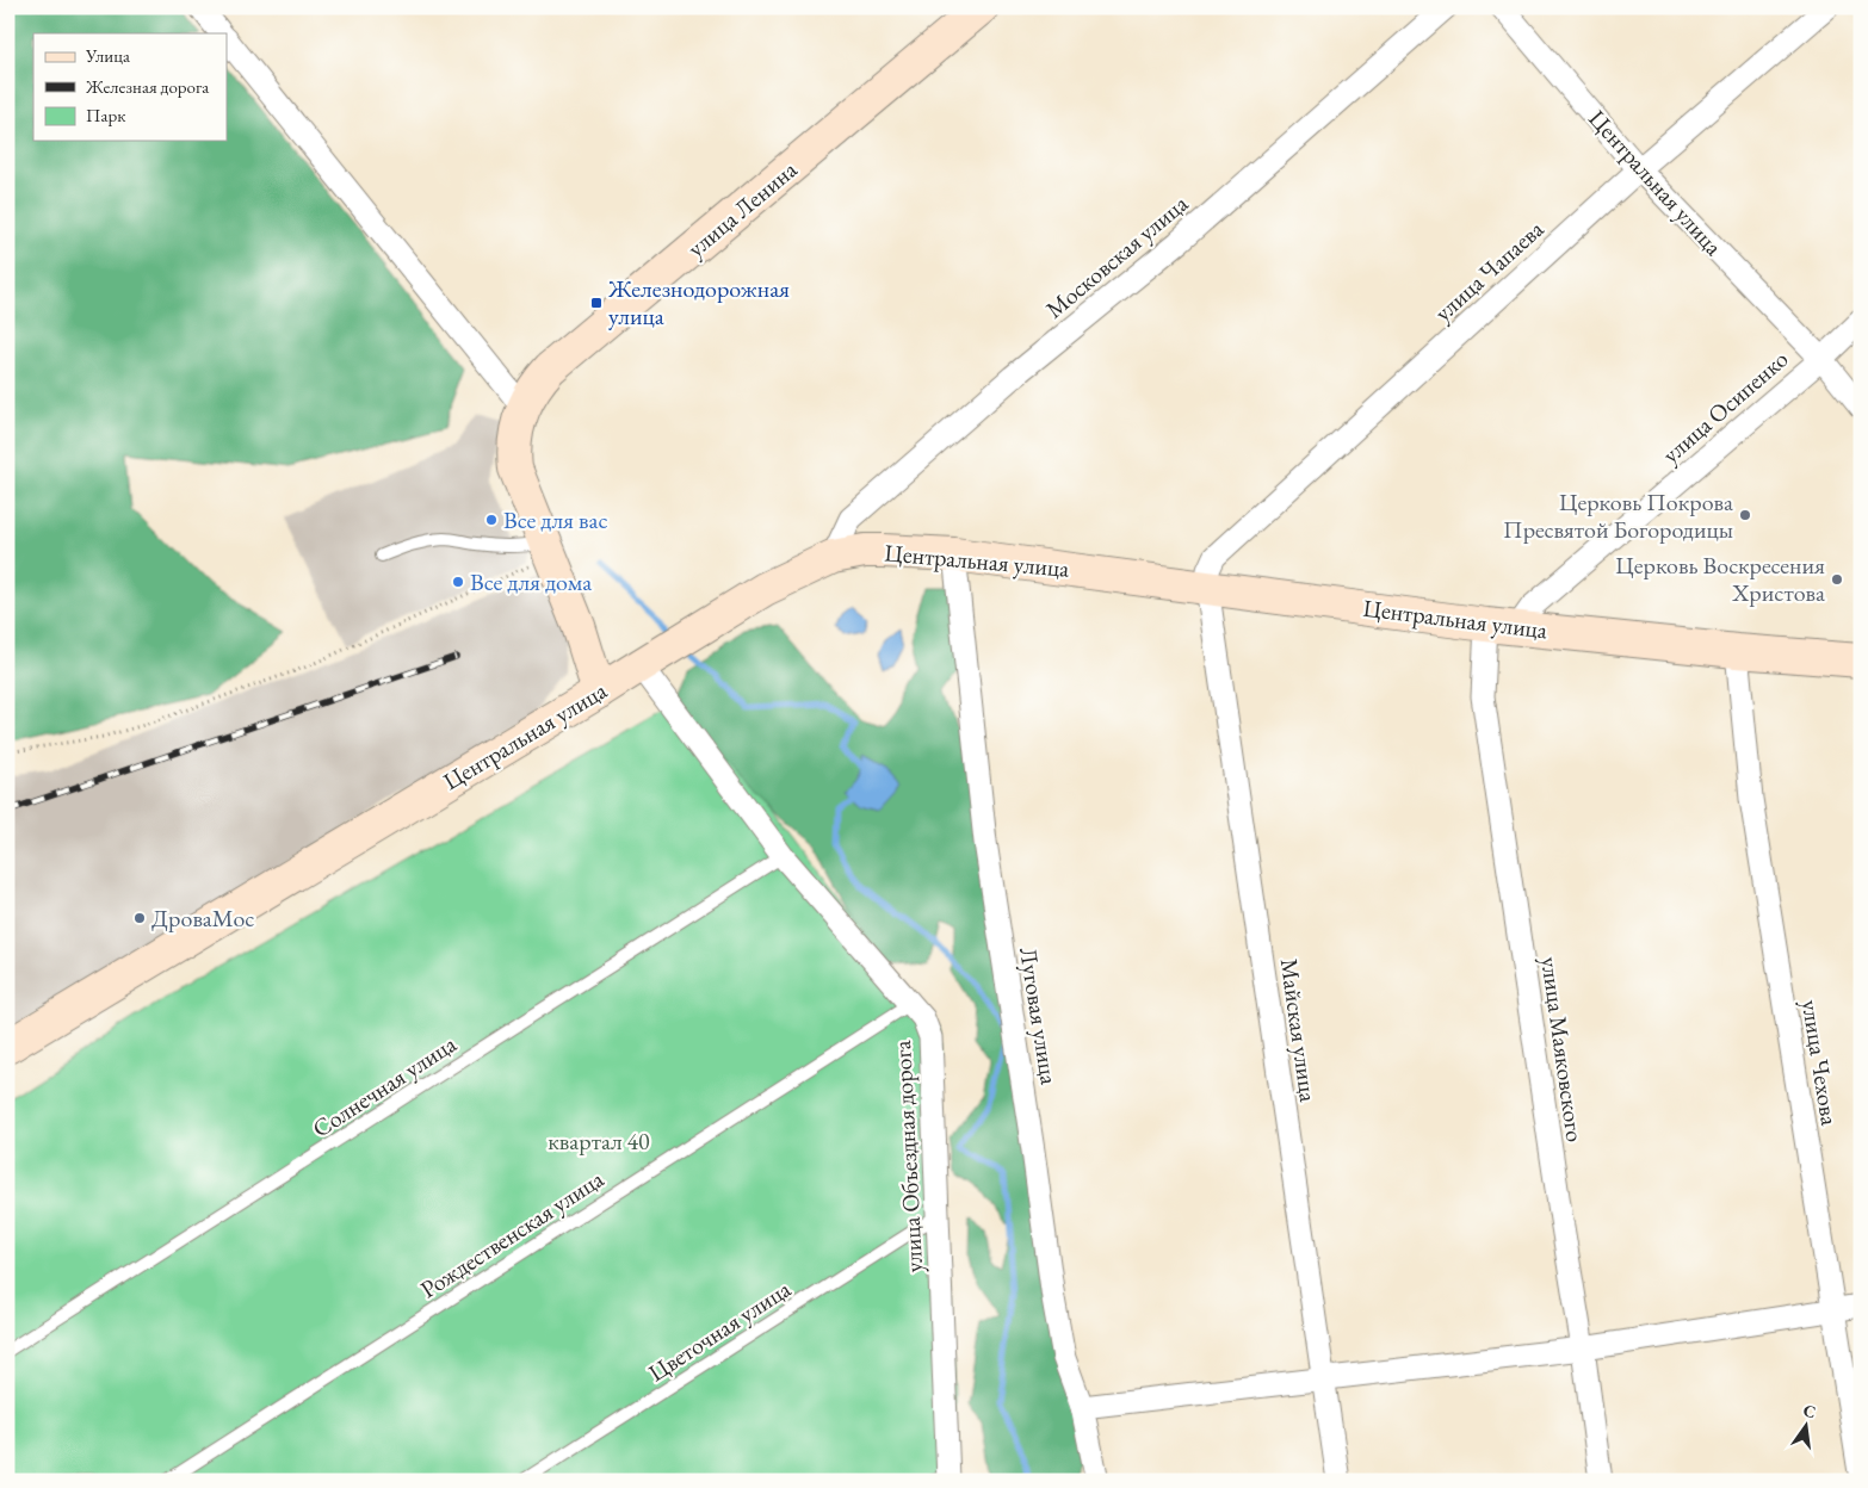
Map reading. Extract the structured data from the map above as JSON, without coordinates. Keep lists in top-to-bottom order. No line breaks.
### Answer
{"streets":{"street":["Центральная улица","улица Ленина","Московская улица","улица Чапаева","улица Осипенко","Луговая улица","Майская улица","улица Маяковского","улица Чехова","улица Объездная дорога"],"lane":["Солнечная улица","Рождественская улица","Цветочная улица"]},"crossings":[["Центральная улица","улица Ленина"],["Центральная улица","Московская улица"],["Центральная улица","улица Чапаева"],["Центральная улица","улица Осипенко"],["Центральная улица","Луговая улица"],["Центральная улица","Майская улица"],["Центральная улица","улица Маяковского"],["Центральная улица","улица Чехова"],["Центральная улица","улица Объездная дорога"],["улица Чапаева","Майская улица"],["улица Осипенко","улица Маяковского"],["Солнечная улица","улица Объездная дорога"],["улица Объездная дорога","Рождественская улица"],["улица Объездная дорога","Цветочная улица"]],"parks":["квартал 40"],"places":{"transit":["Железнодорожная улица"],"other":["Церковь Покрова Пресвятой Богородицы","Все для вас","Церковь Воскресения Христова","Все для дома","ДроваМос"]},"legend":["Улица","Железная дорога","Парк"],"north":"top"}
